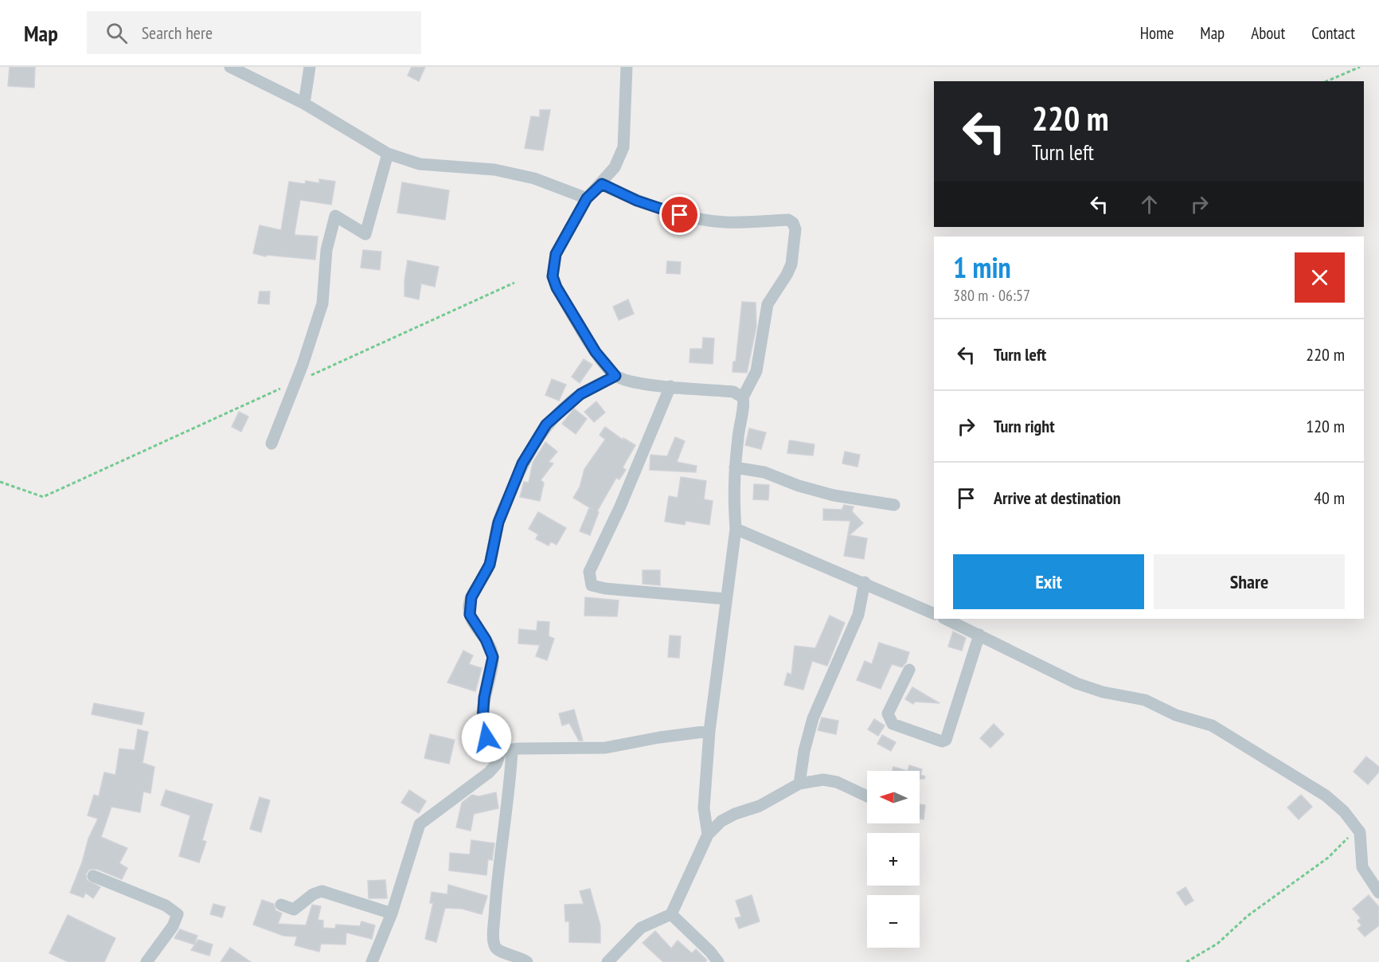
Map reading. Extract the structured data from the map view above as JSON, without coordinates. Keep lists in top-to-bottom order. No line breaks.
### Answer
{"north":"left","page":{"header":"Map","search":"Search here","nav":["Home","Map","About","Contact"],"turn":["220 m","Turn left"],"heading":["1 min","380 m · 06:57"],"list":[{"name":"Turn left","value":"220 m"},{"name":"Turn right","value":"120 m"},{"name":"Arrive at destination","value":"40 m"}],"buttons":["Exit","Share"],"map_buttons":["+","−"]}}
